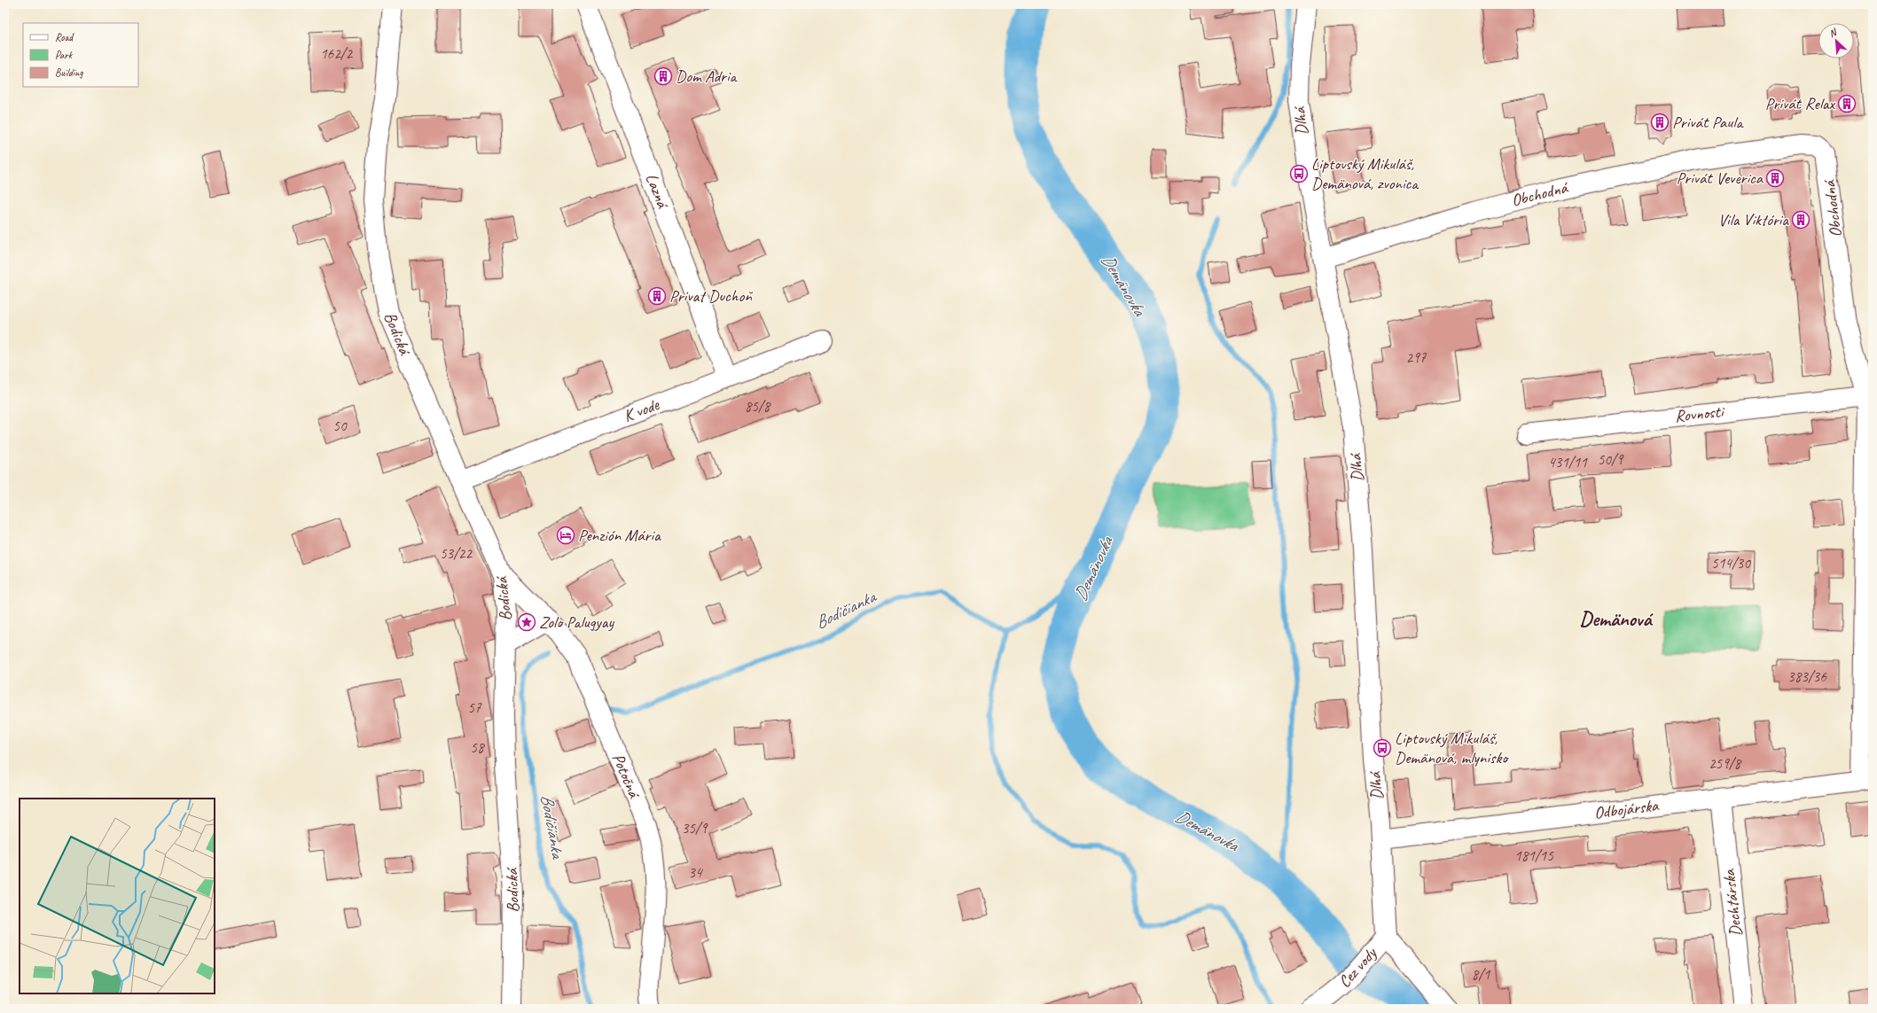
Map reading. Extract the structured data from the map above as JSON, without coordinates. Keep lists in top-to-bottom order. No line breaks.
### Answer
{"streets":{"street":["Dlhá","Lazná","Obchodná","Bodická","K vode","Rovnosti","Potočná","Odbojárska","Dechtárska","Cez vody"]},"crossings":[["Dlhá","Obchodná"],["Dlhá","Odbojárska"],["Dlhá","Cez vody"],["Lazná","K vode"],["Obchodná","Rovnosti"],["Obchodná","Odbojárska"],["Bodická","K vode"],["Bodická","Potočná"],["Odbojárska","Dechtárska"]],"districts":["Demänová"],"water":["Demänovka","Bodičianka"],"places":{"building":["Dom Adria","Privát Relax","Privát Paula","Privát Veverica","Vila Viktória","Privat Duchoň"],"bus stop":["Liptovský Mikuláš, Demänová, zvonica","Liptovský Mikuláš, Demänová, mlynisko"],"hotel":["Penzión Mária"],"place":["Zolo Palugyay"]},"house_numbers":["162/2","297","85/8","50","50/9","431/11","53/22","514/30","383/36","57","58","259/8","35/9","181/15","34","8/1"],"legend":["Road","Park","Building"],"north":"top left"}
